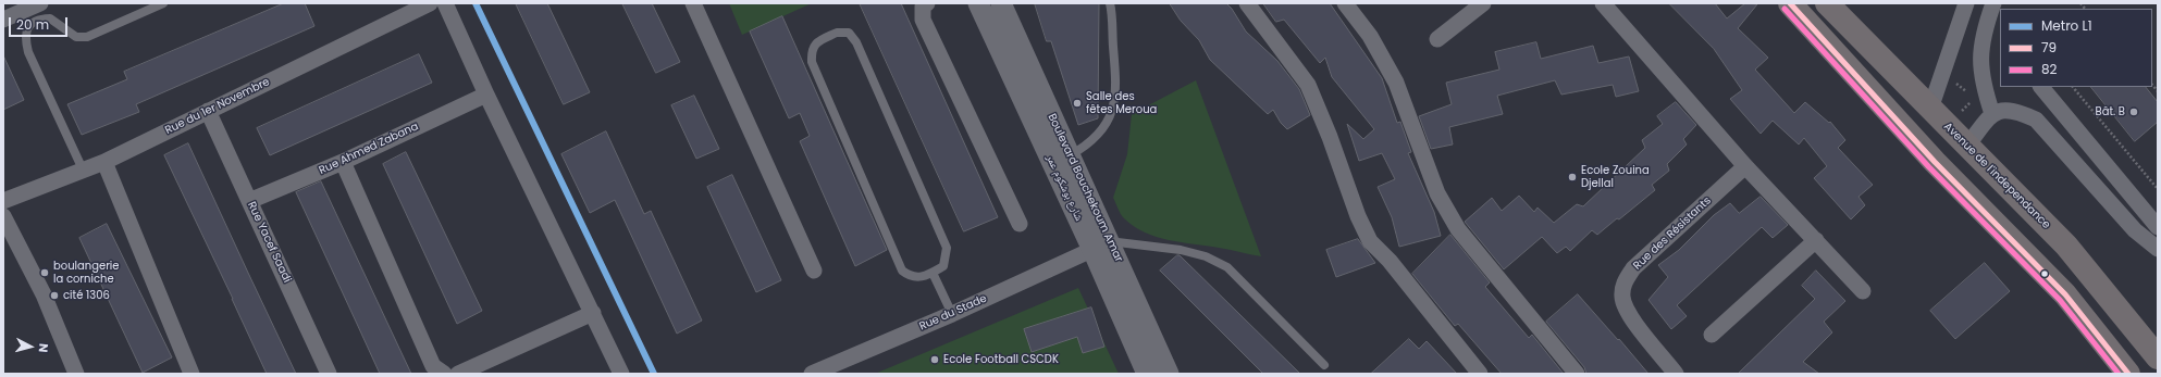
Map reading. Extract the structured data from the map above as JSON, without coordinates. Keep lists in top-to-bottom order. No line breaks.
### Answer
{"streets":{"main road":["Avenue de l'independance"],"street":["Rue du 1er Novembre","Rue Ahmed Zabana","شارع بوشكوم عمر","Boulevard Bouchekoum Amar","Rue des Résistants","Rue Yacef Saadi","Rue du Stade"]},"crossings":[["Rue du 1er Novembre","Rue Yacef Saadi"],["Rue Ahmed Zabana","Rue Yacef Saadi"],["شارع بوشكوم عمر","Boulevard Bouchekoum Amar"],["شارع بوشكوم عمر","Rue du Stade"],["Boulevard Bouchekoum Amar","Rue du Stade"]],"places":["Salle des fêtes Meroua","Bât. B","Ecole Zouina Djellal","boulangerie la corniche","cité 1306","Ecole Football CSCDK"],"lines":["metro line L1","transit line 79","transit line 82"],"legend":["Metro L1","79","82"],"scale_bar":"20 m","north":"right"}
